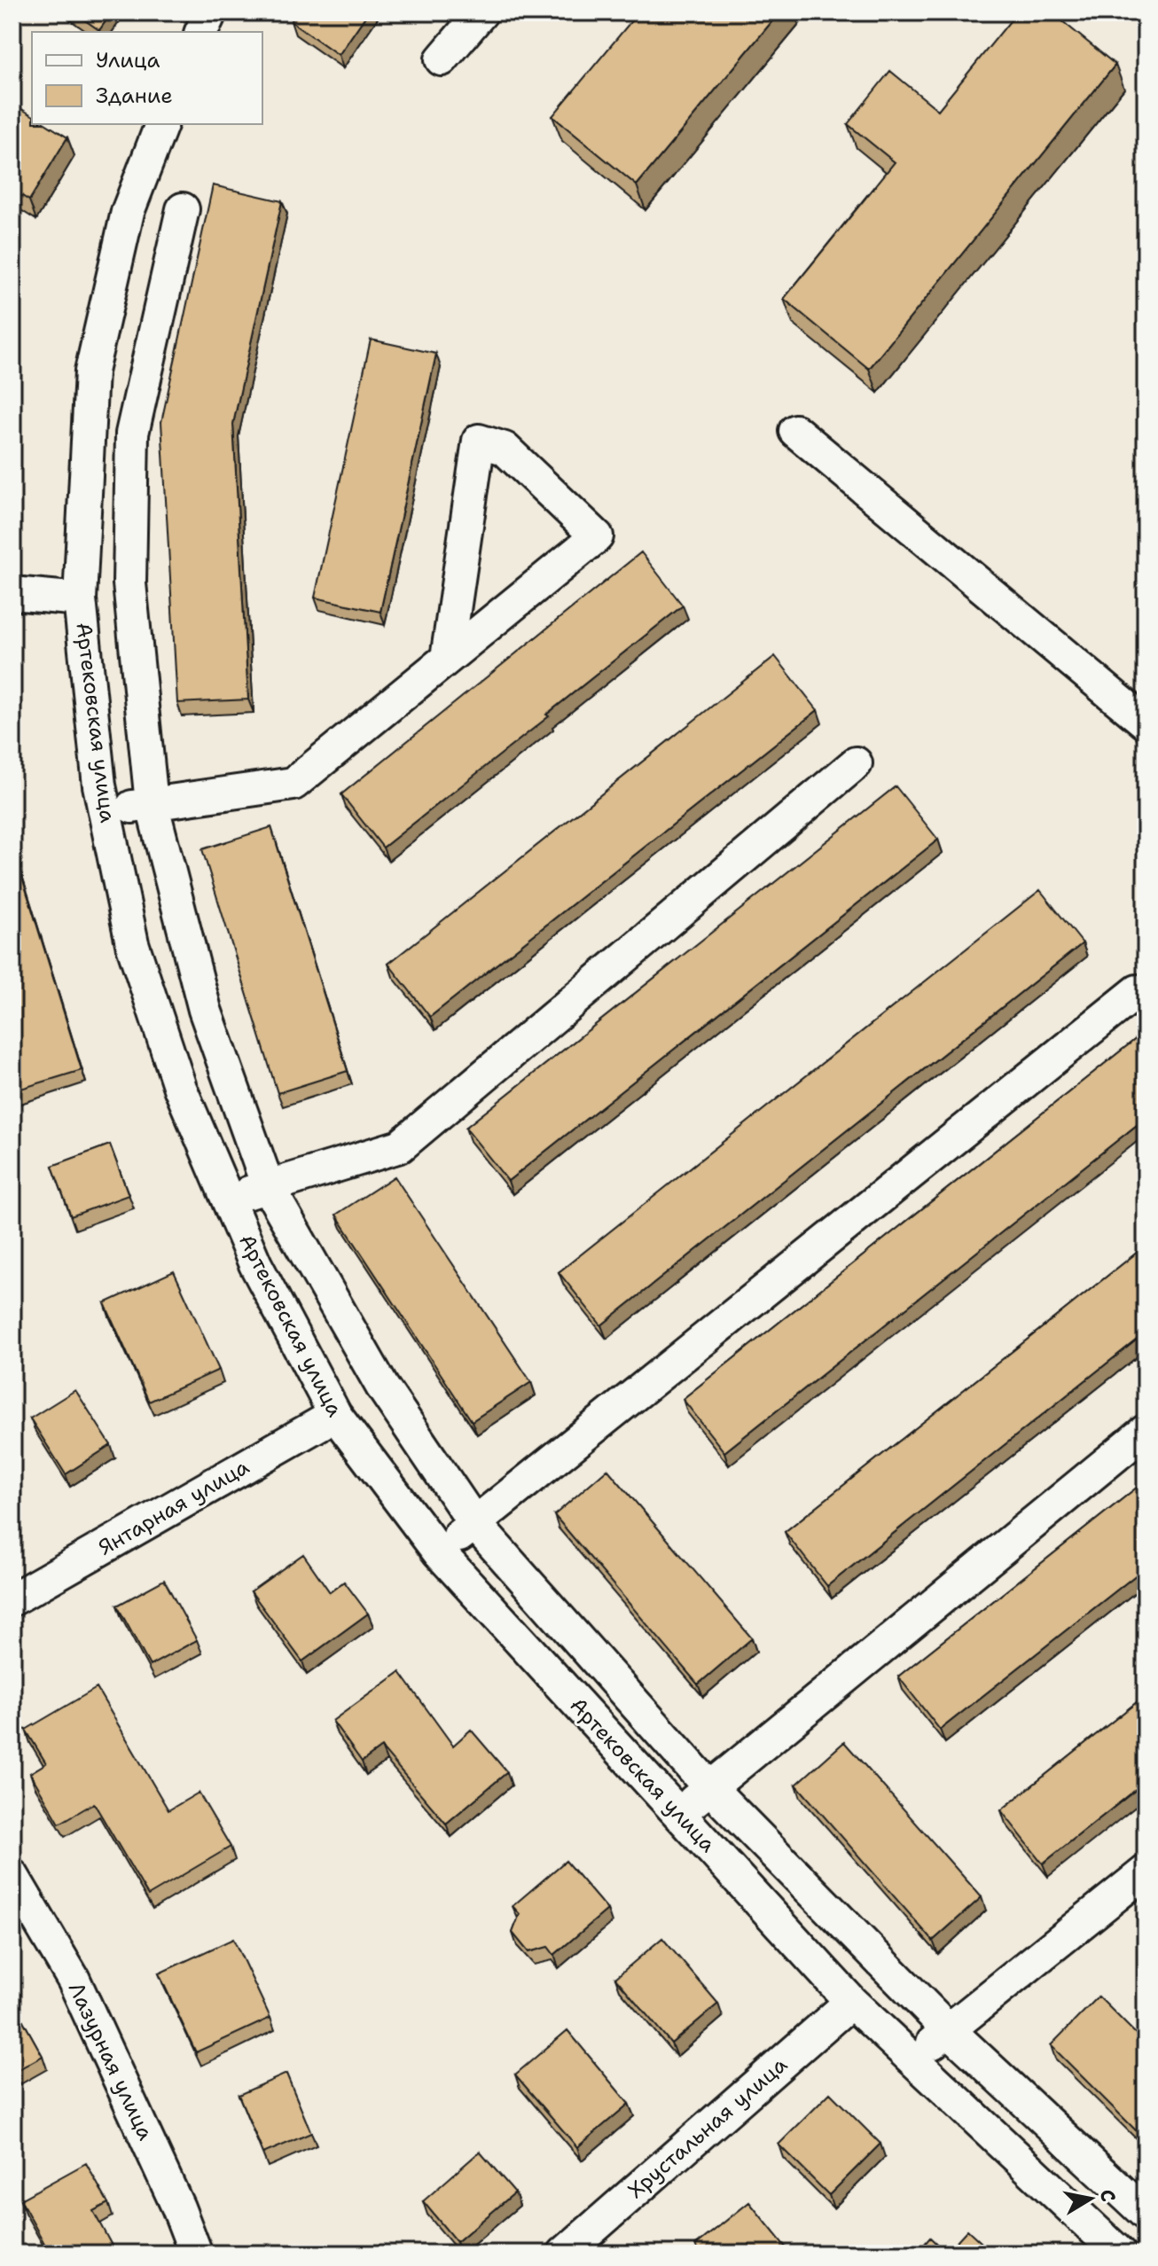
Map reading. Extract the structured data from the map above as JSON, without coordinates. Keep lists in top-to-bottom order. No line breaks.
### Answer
{"streets":{"street":["Артековская улица","Янтарная улица","Лазурная улица","Хрустальная улица"]},"crossings":[["Артековская улица","Янтарная улица"],["Артековская улица","Хрустальная улица"]],"legend":["Улица","Здание"],"north":"right"}
